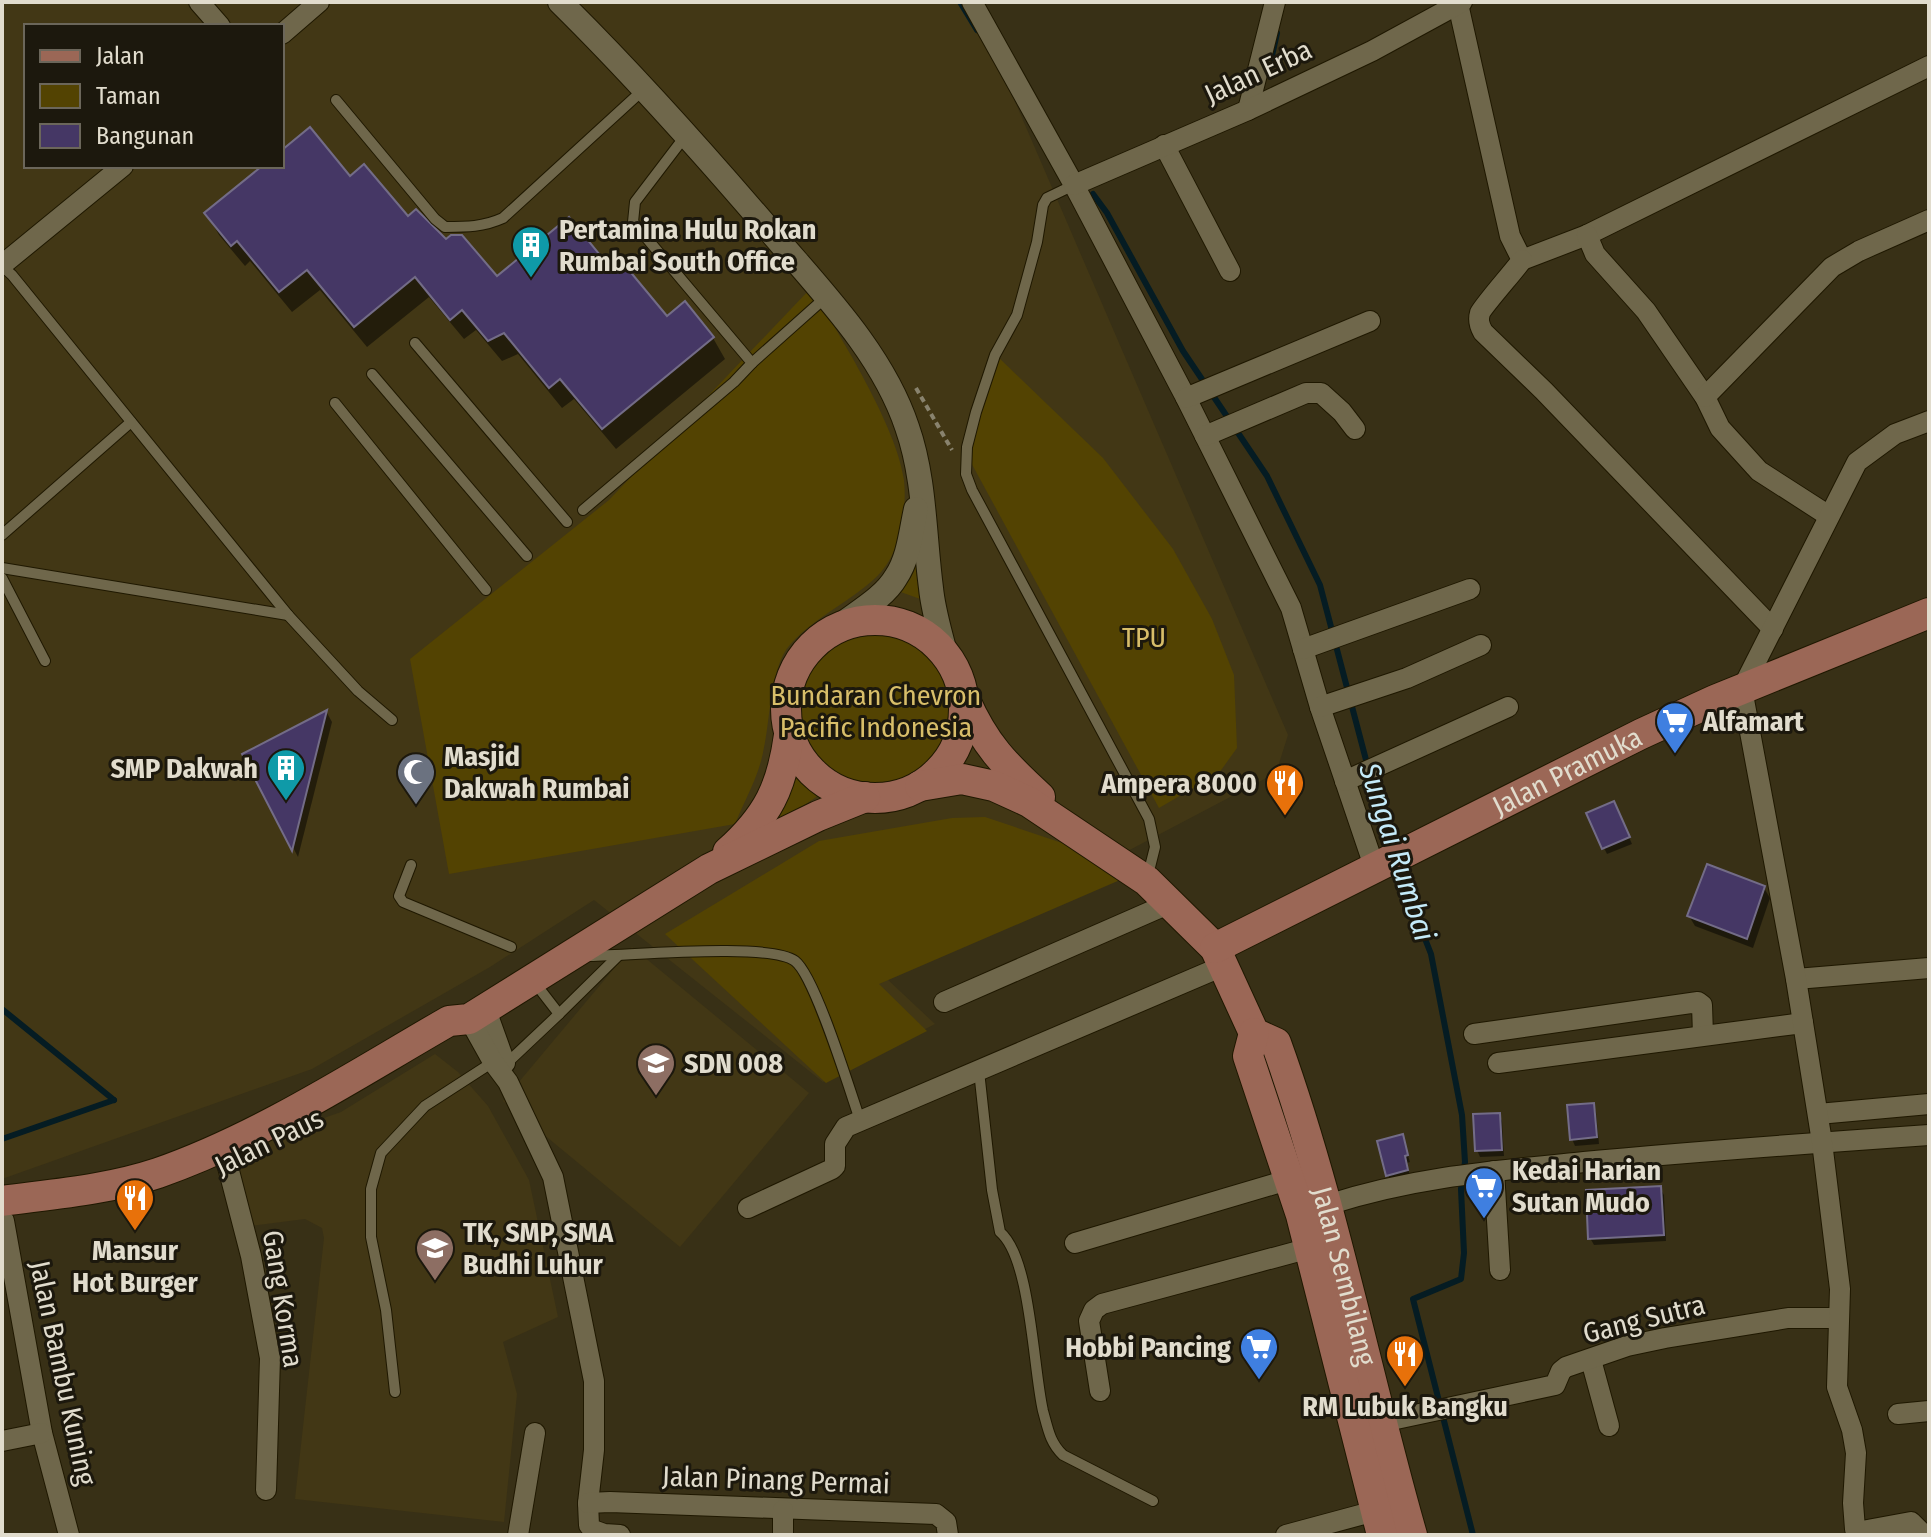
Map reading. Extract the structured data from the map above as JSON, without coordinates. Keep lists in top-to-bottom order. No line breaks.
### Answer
{"streets":{"main road":["Jalan Pramuka","Jalan Paus","Jalan Sembilang"],"street":["Jalan Erba","Gang Korma","Gang Sutra","Jalan Bambu Kuning","Jalan Pinang Permai"]},"crossings":[["Jalan Pramuka","Jalan Sembilang"],["Jalan Paus","Jalan Sembilang"],["Jalan Paus","Gang Korma"],["Jalan Paus","Jalan Bambu Kuning"],["Jalan Sembilang","Gang Sutra"]],"water":["Sungai Rumbai"],"parks":["TPU","Bundaran Chevron Pacific Indonesia"],"places":{"building":["Pertamina Hulu Rokan Rumbai South Office","SMP Dakwah"],"supermarket":["Alfamart","Kedai Harian Sutan Mudo","Hobbi Pancing"],"mosque":["Masjid Dakwah Rumbai"],"restaurant":["Ampera 8000","Mansur Hot Burger","RM Lubuk Bangku"],"school or university":["SDN 008","TK, SMP, SMA Budhi Luhur"]},"legend":["Jalan","Taman","Bangunan"]}
